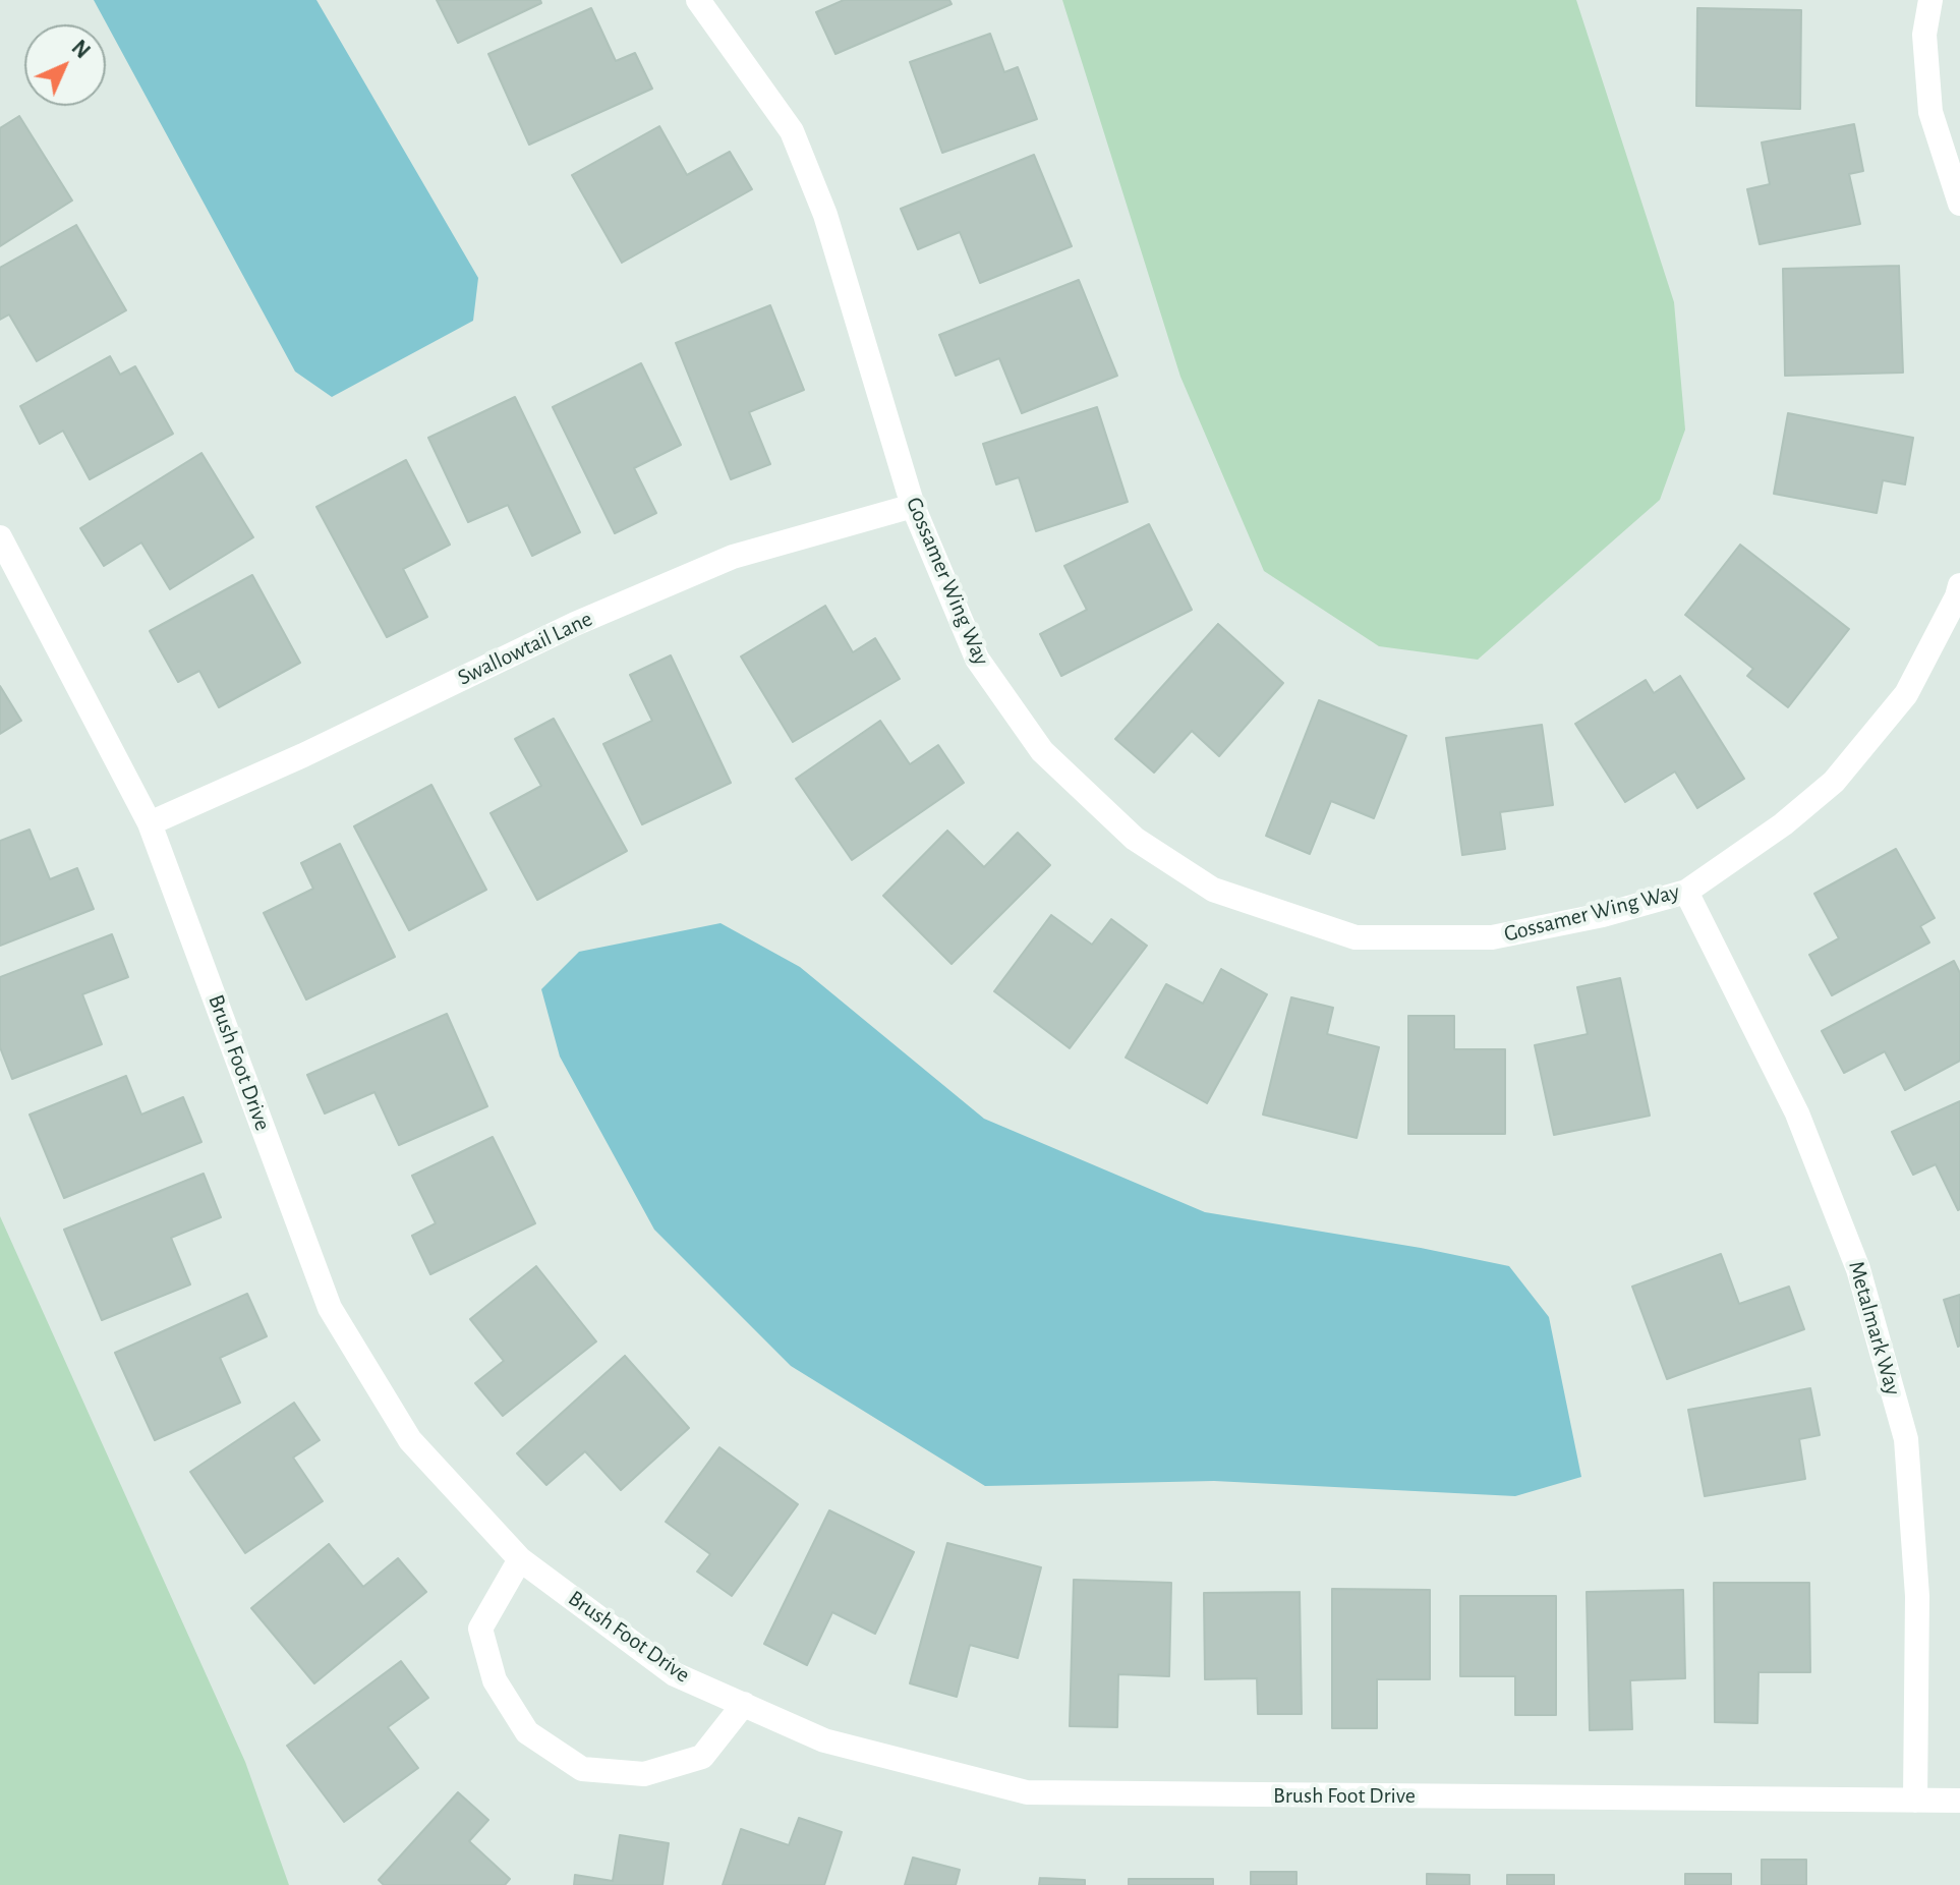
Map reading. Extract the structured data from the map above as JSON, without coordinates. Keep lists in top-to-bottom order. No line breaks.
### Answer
{"streets":{"street":["Gossamer Wing Way","Swallowtail Lane","Brush Foot Drive","Metalmark Way"]},"crossings":[["Gossamer Wing Way","Swallowtail Lane"],["Gossamer Wing Way","Metalmark Way"],["Swallowtail Lane","Brush Foot Drive"],["Brush Foot Drive","Metalmark Way"]],"north":"top right"}
